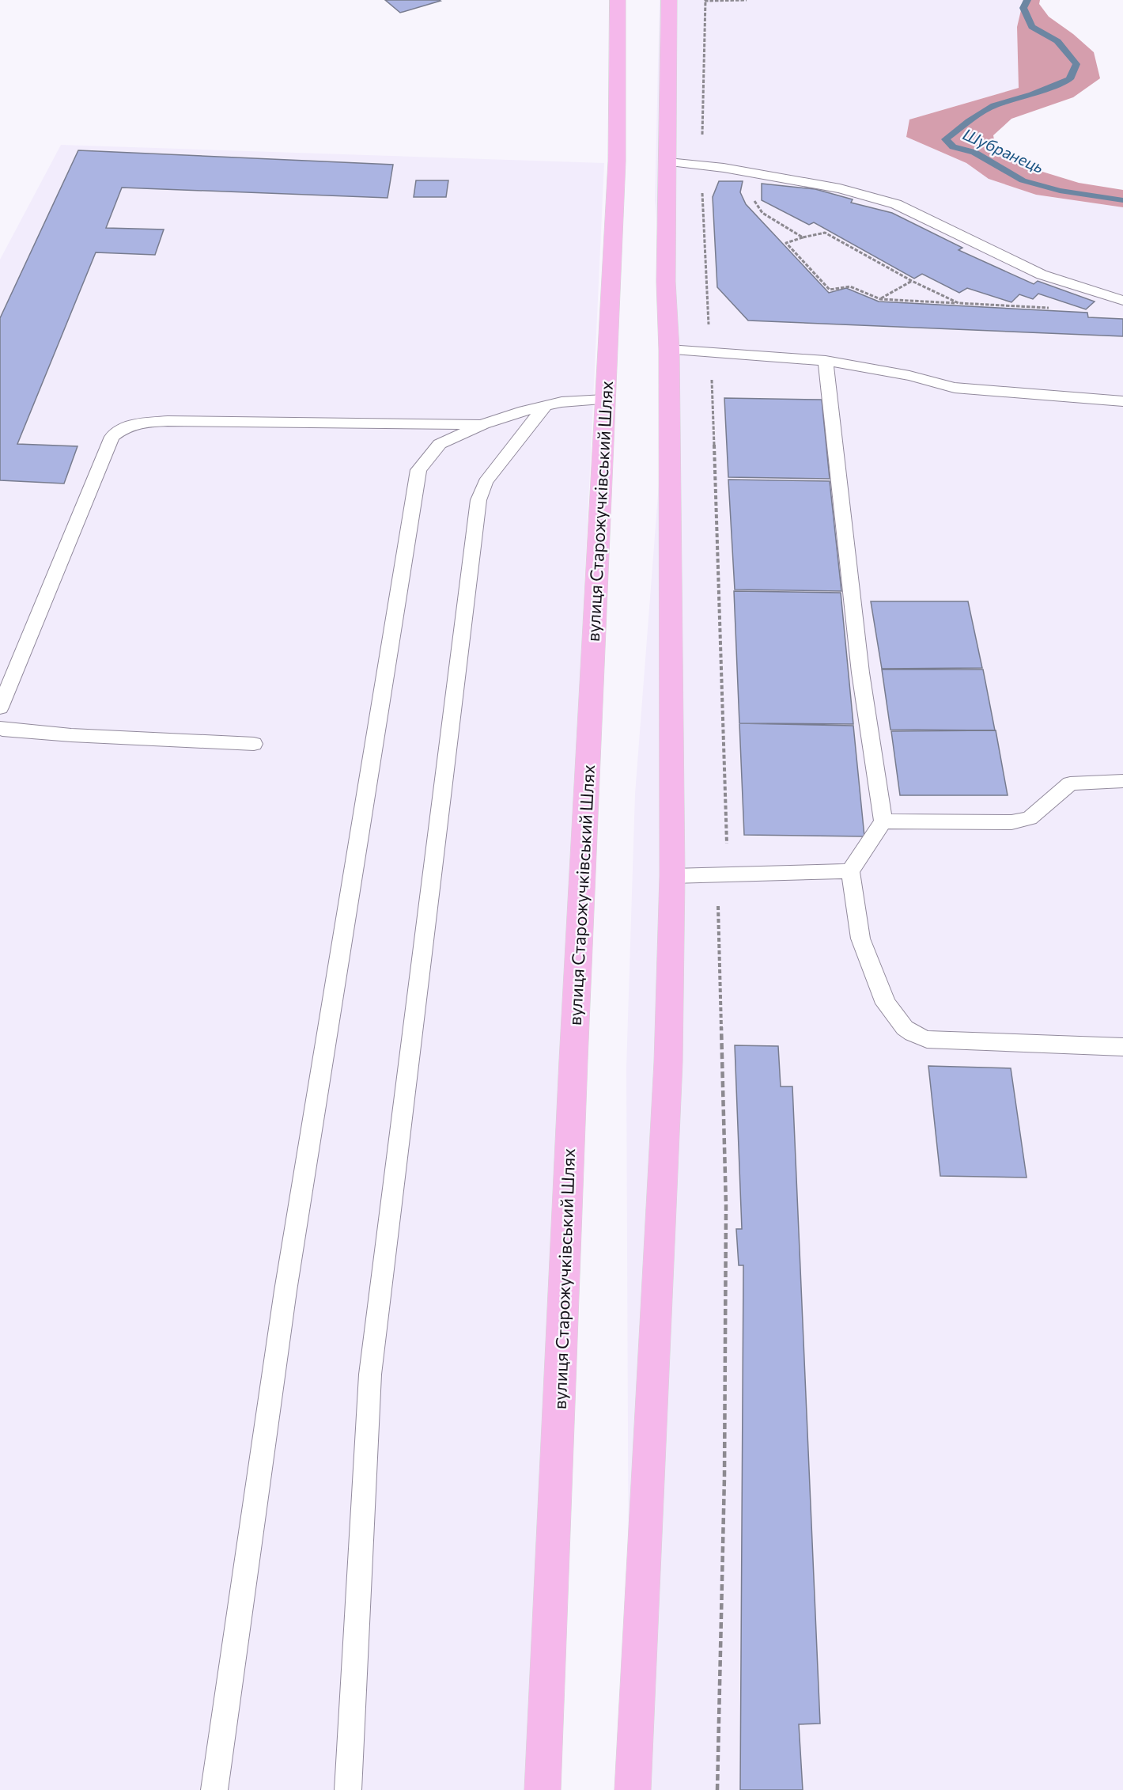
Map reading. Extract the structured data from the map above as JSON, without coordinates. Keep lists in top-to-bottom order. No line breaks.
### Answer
{"streets":{"main road":["вулиця Старожучківський Шлях"]},"water":["Шубранець"]}
